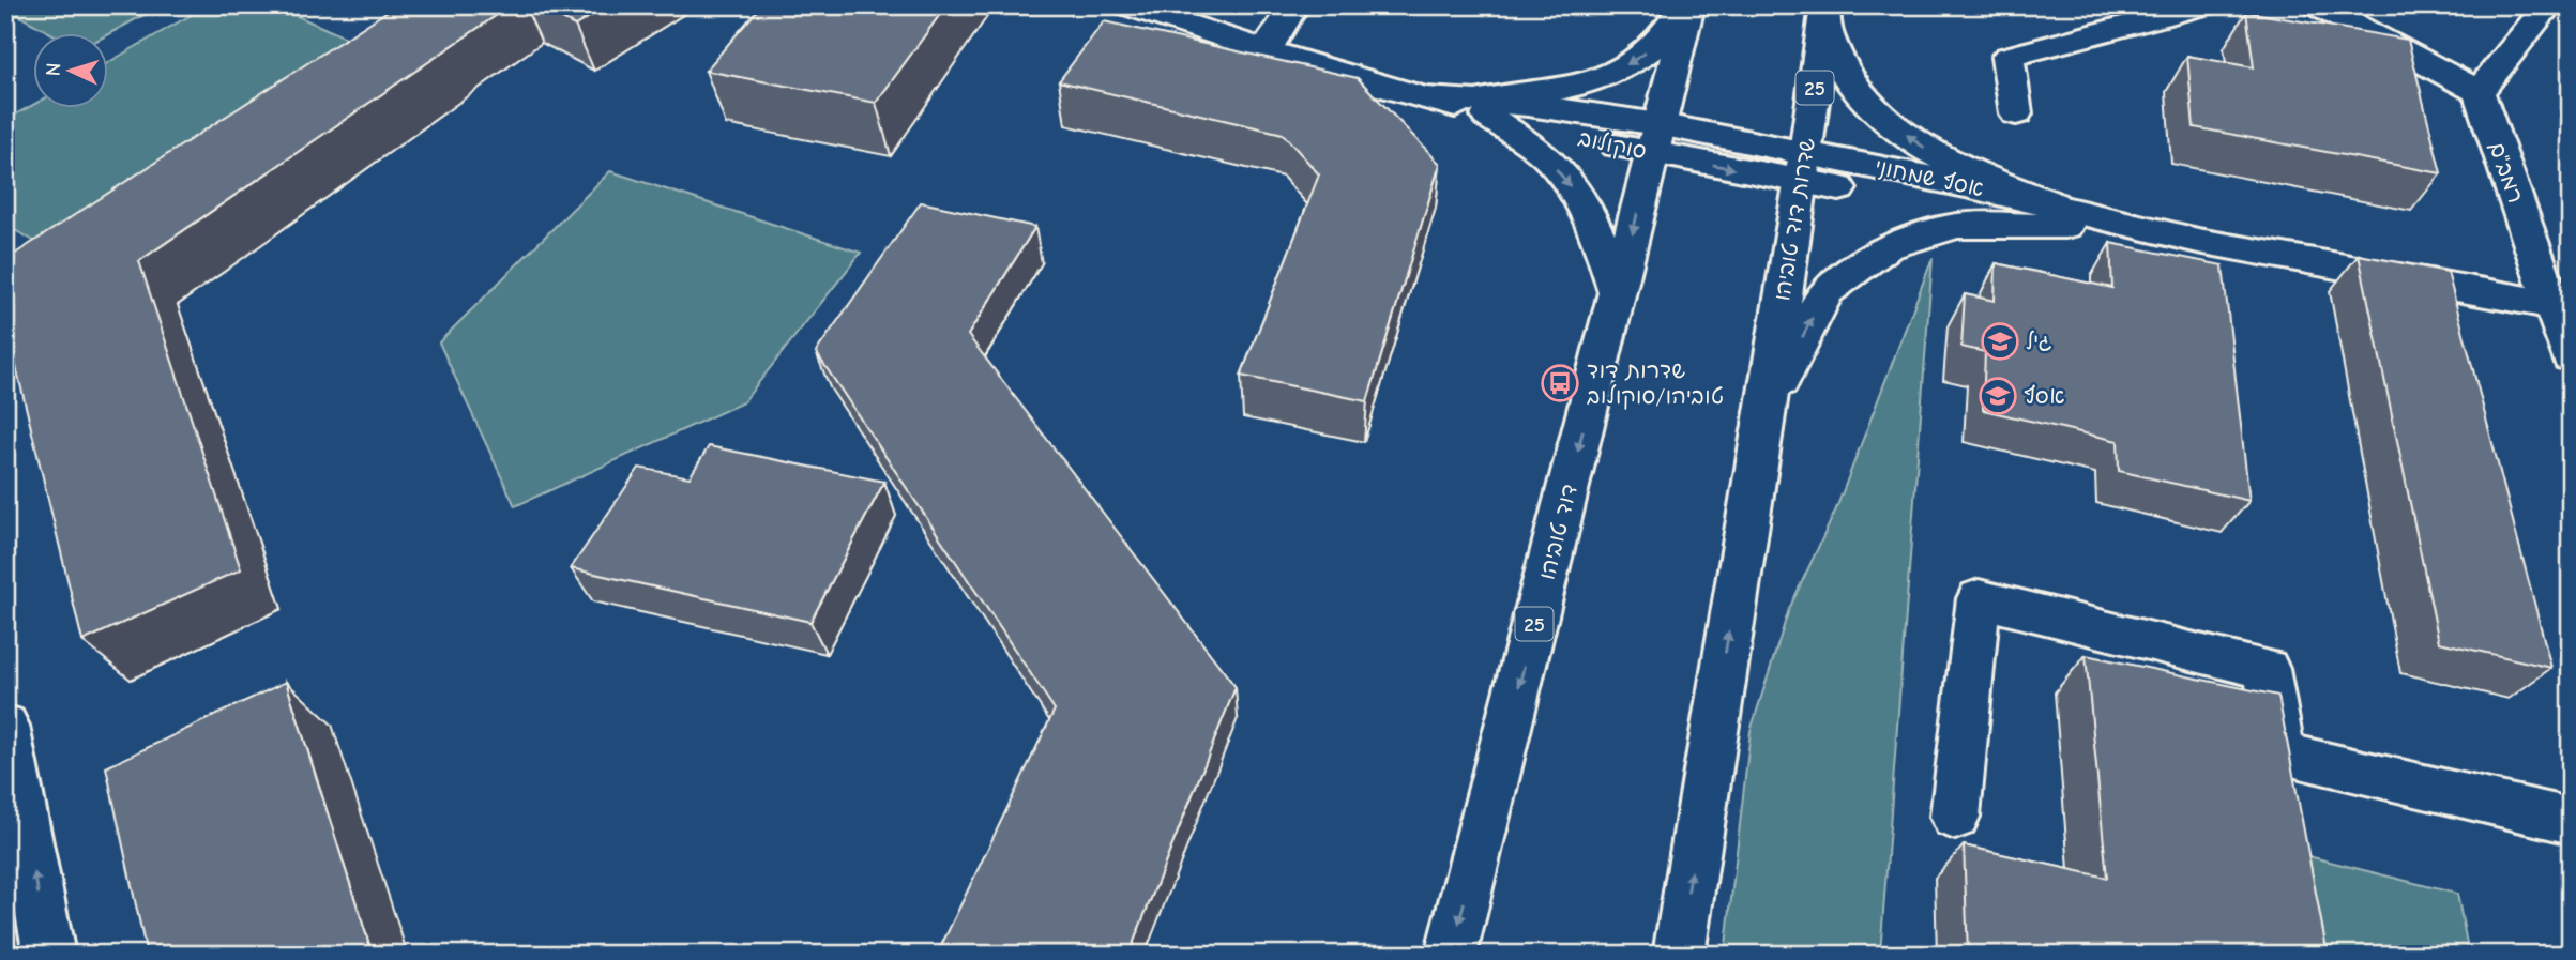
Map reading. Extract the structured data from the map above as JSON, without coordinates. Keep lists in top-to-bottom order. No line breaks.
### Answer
{"streets":{"main road":["25","סוקולוב","רמב\"ם","אסף שמחוני","שדרות דוד טוביהו","דוד טוביהו"]},"crossings":[["25","סוקולוב"],["25","שדרות דוד טוביהו"],["25","דוד טוביהו"],["סוקולוב","אסף שמחוני"],["סוקולוב","שדרות דוד טוביהו"],["סוקולוב","דוד טוביהו"],["רמב\"ם","אסף שמחוני"],["אסף שמחוני","שדרות דוד טוביהו"]],"places":{"school or university":["גיל","אסף"],"bus stop":["שדרות דוד טוביהו/סוקולוב"]},"north":"left"}
